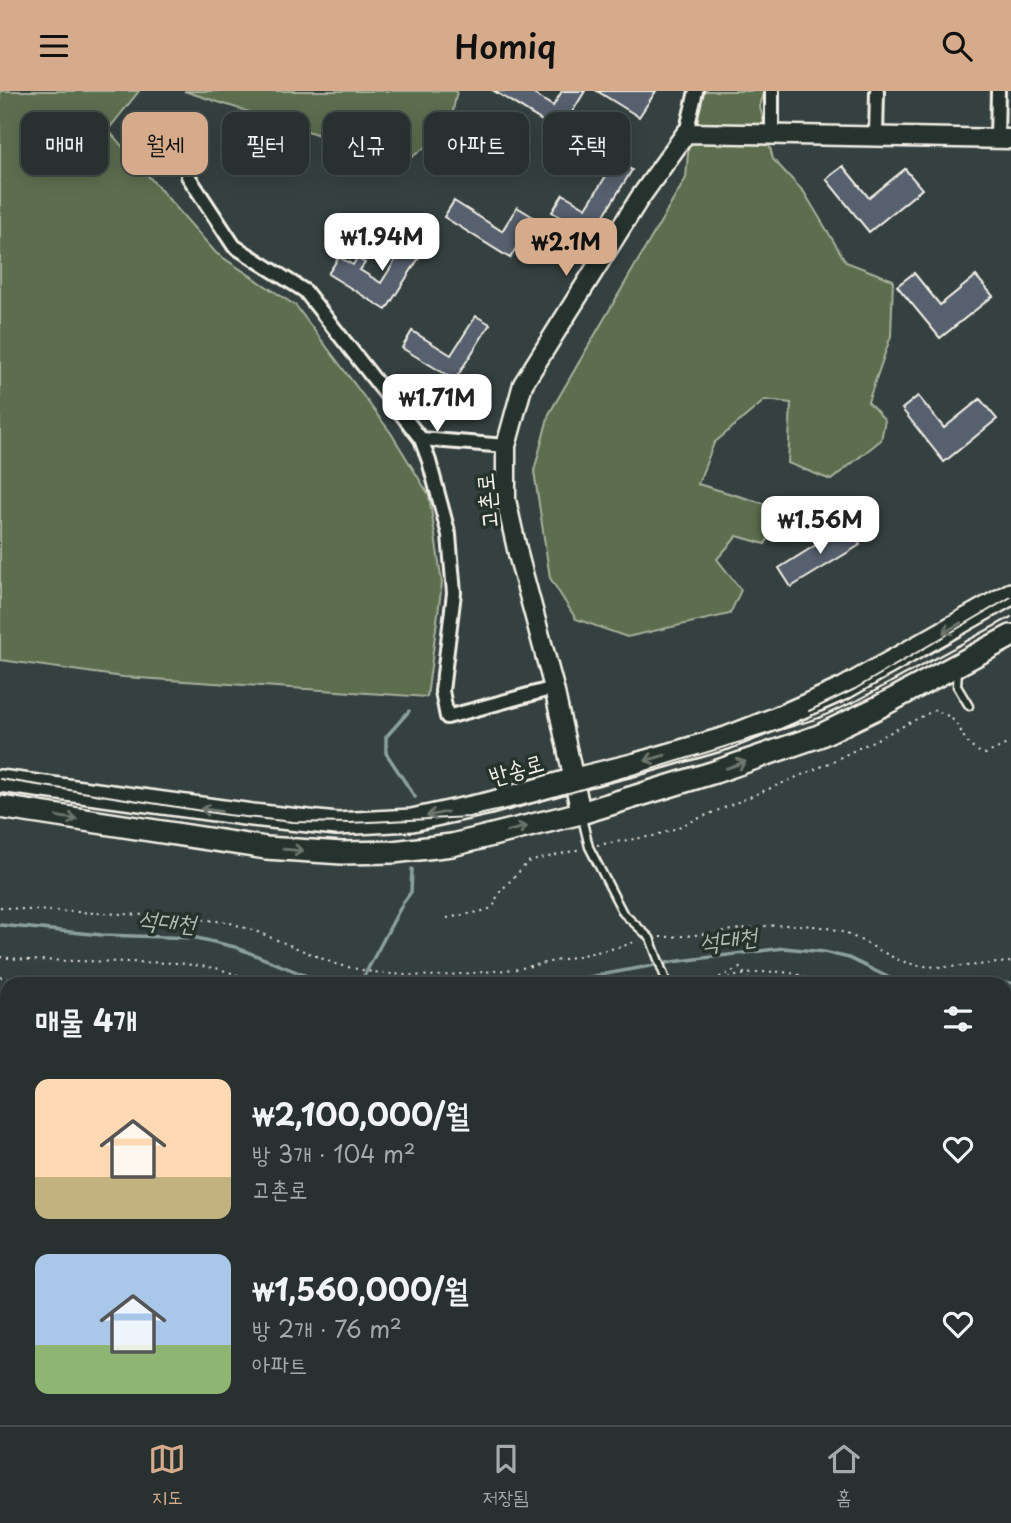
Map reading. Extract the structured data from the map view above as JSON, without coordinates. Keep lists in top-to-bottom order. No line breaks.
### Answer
{"streets":{"main road":["반송로"],"street":["고촌로"]},"crossings":[["고촌로","반송로"]],"water":["석대천"],"page":{"header":"Homiq","chip":["매매","월세","필터","신규","아파트","주택"],"price":["₩1.94M","₩2.1M","₩1.71M","₩1.56M"],"heading":"매물 4개","list":[{"name":"₩2,100,000/월","note":"방 3개 · 104 m² · 고촌로"},{"name":"₩1,560,000/월","note":"방 2개 · 76 m² · 아파트"}],"tabs":["지도","저장됨","홈"]}}
